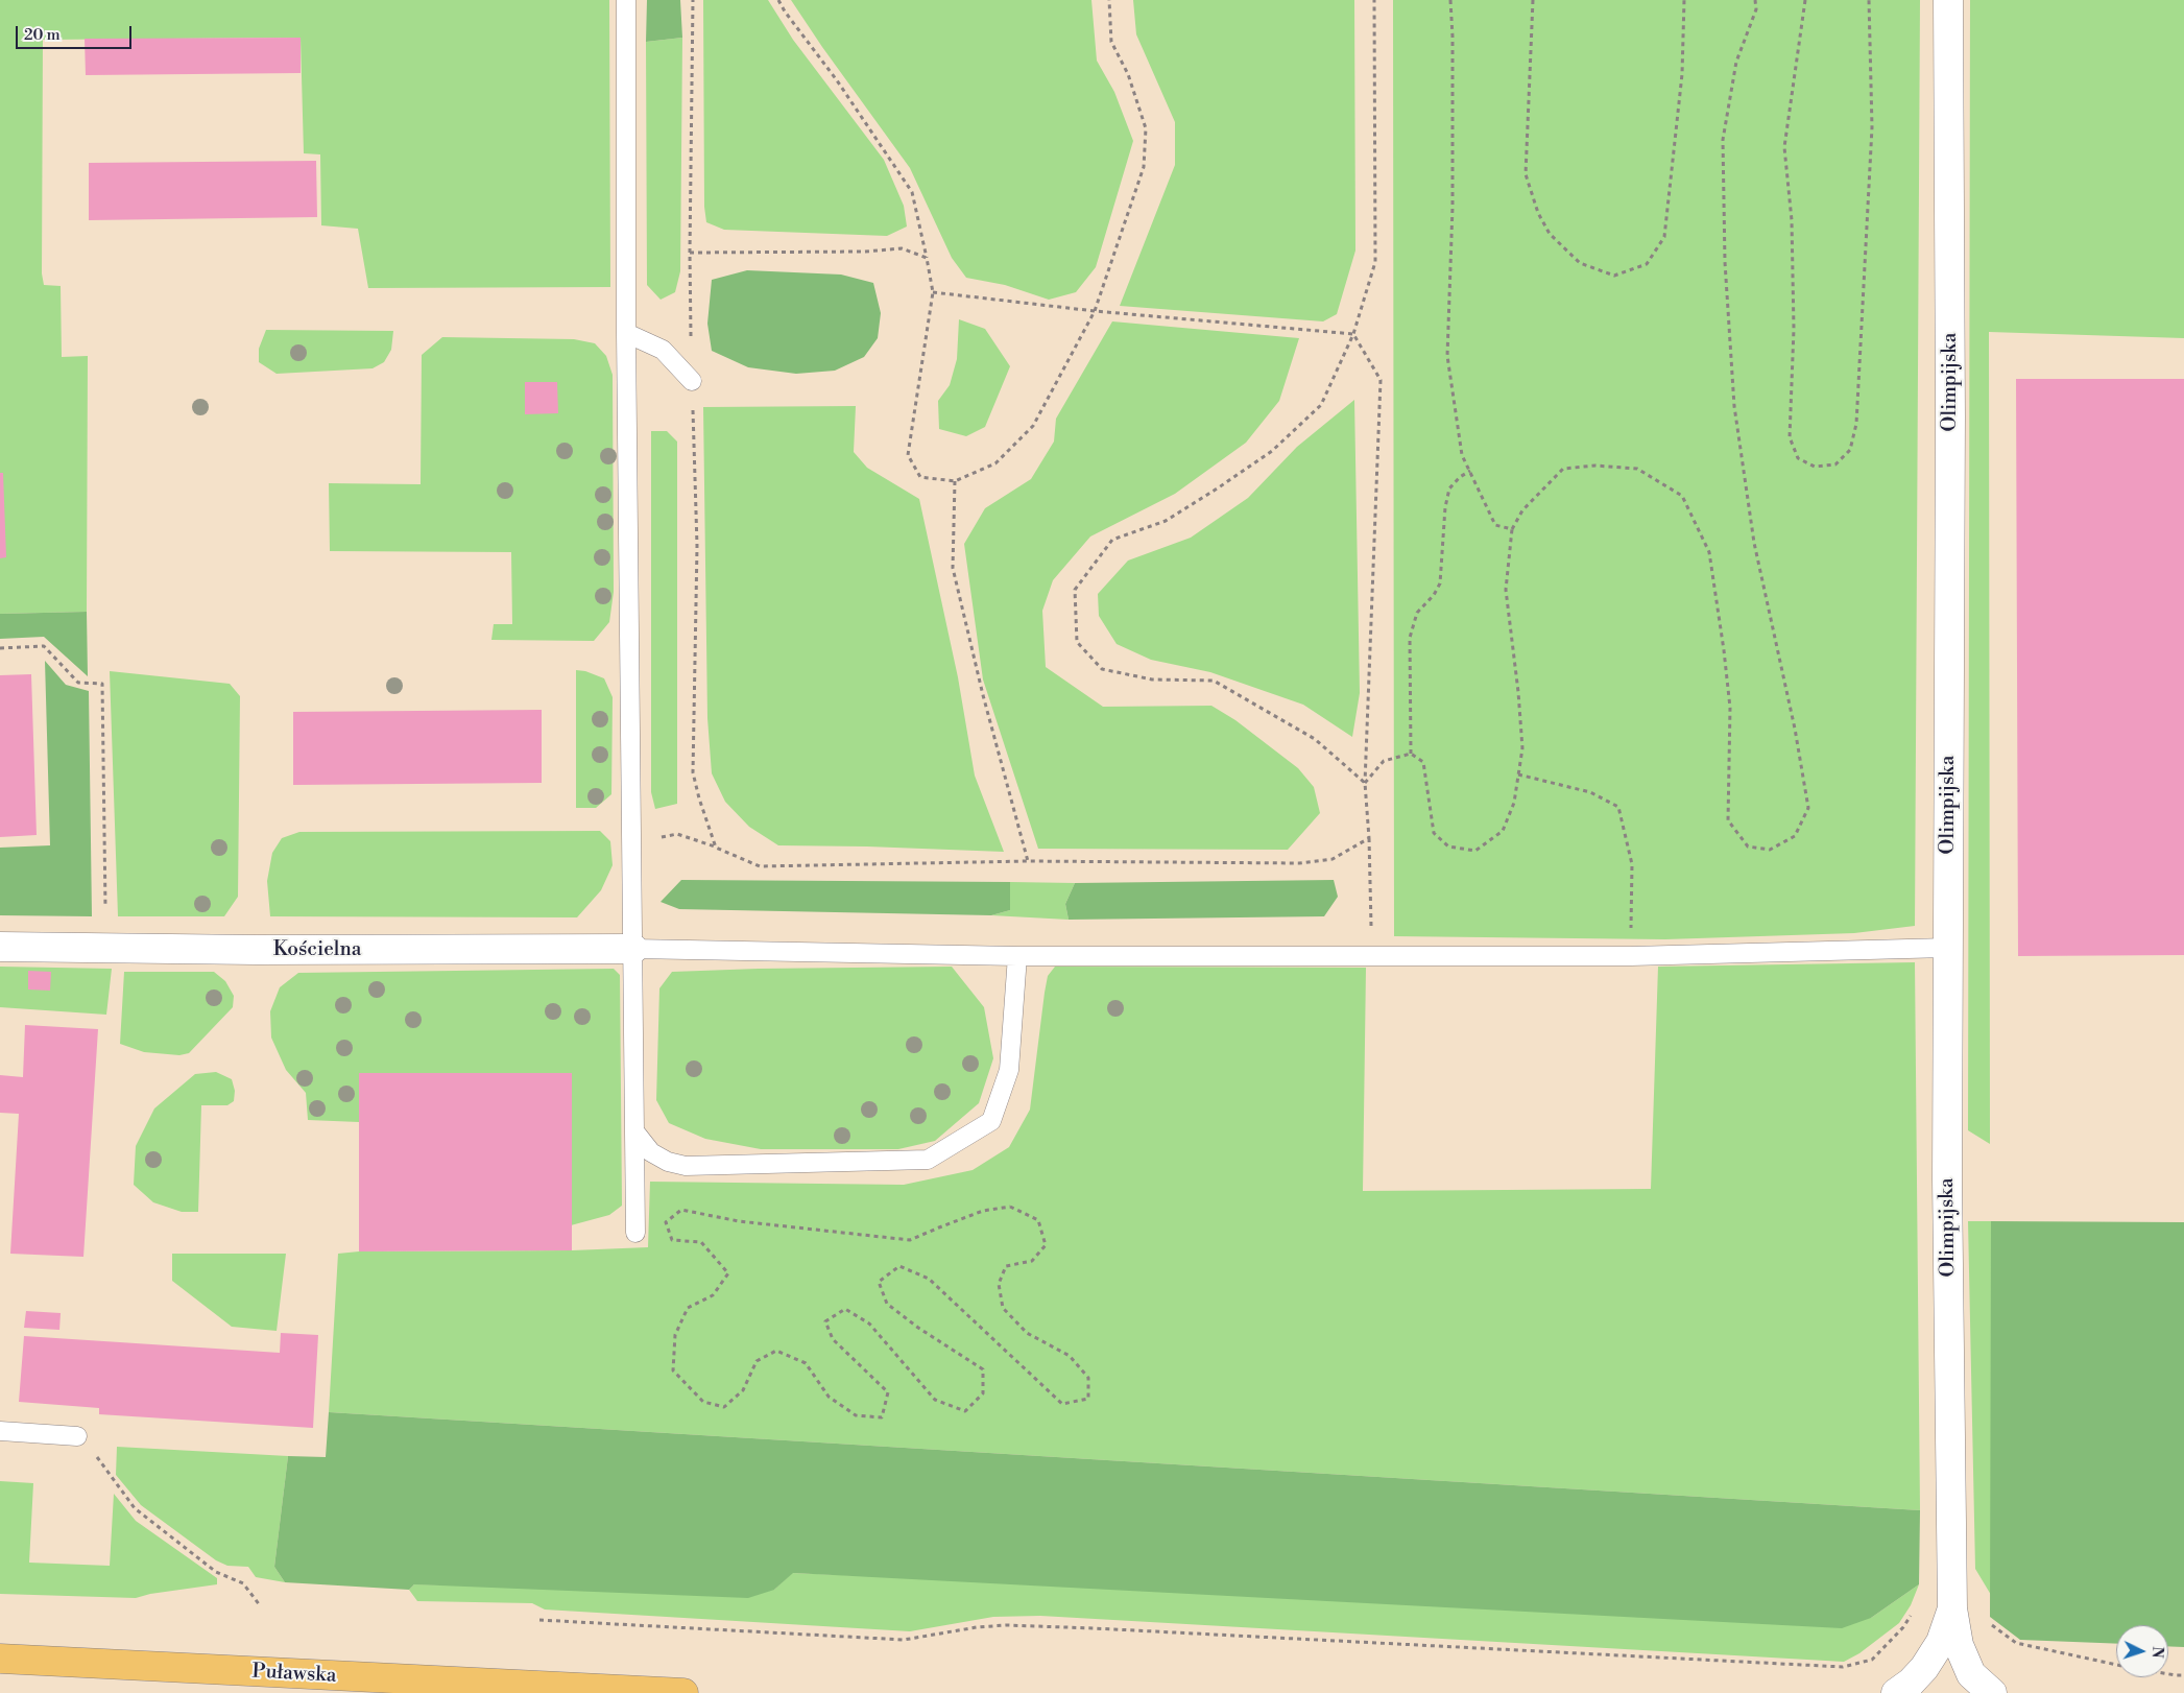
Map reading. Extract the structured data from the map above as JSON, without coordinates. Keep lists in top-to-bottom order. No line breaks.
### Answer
{"streets":{"main road":["Puławska"],"street":["Olimpijska","Kościelna"]},"scale_bar":"20 m","north":"right"}
